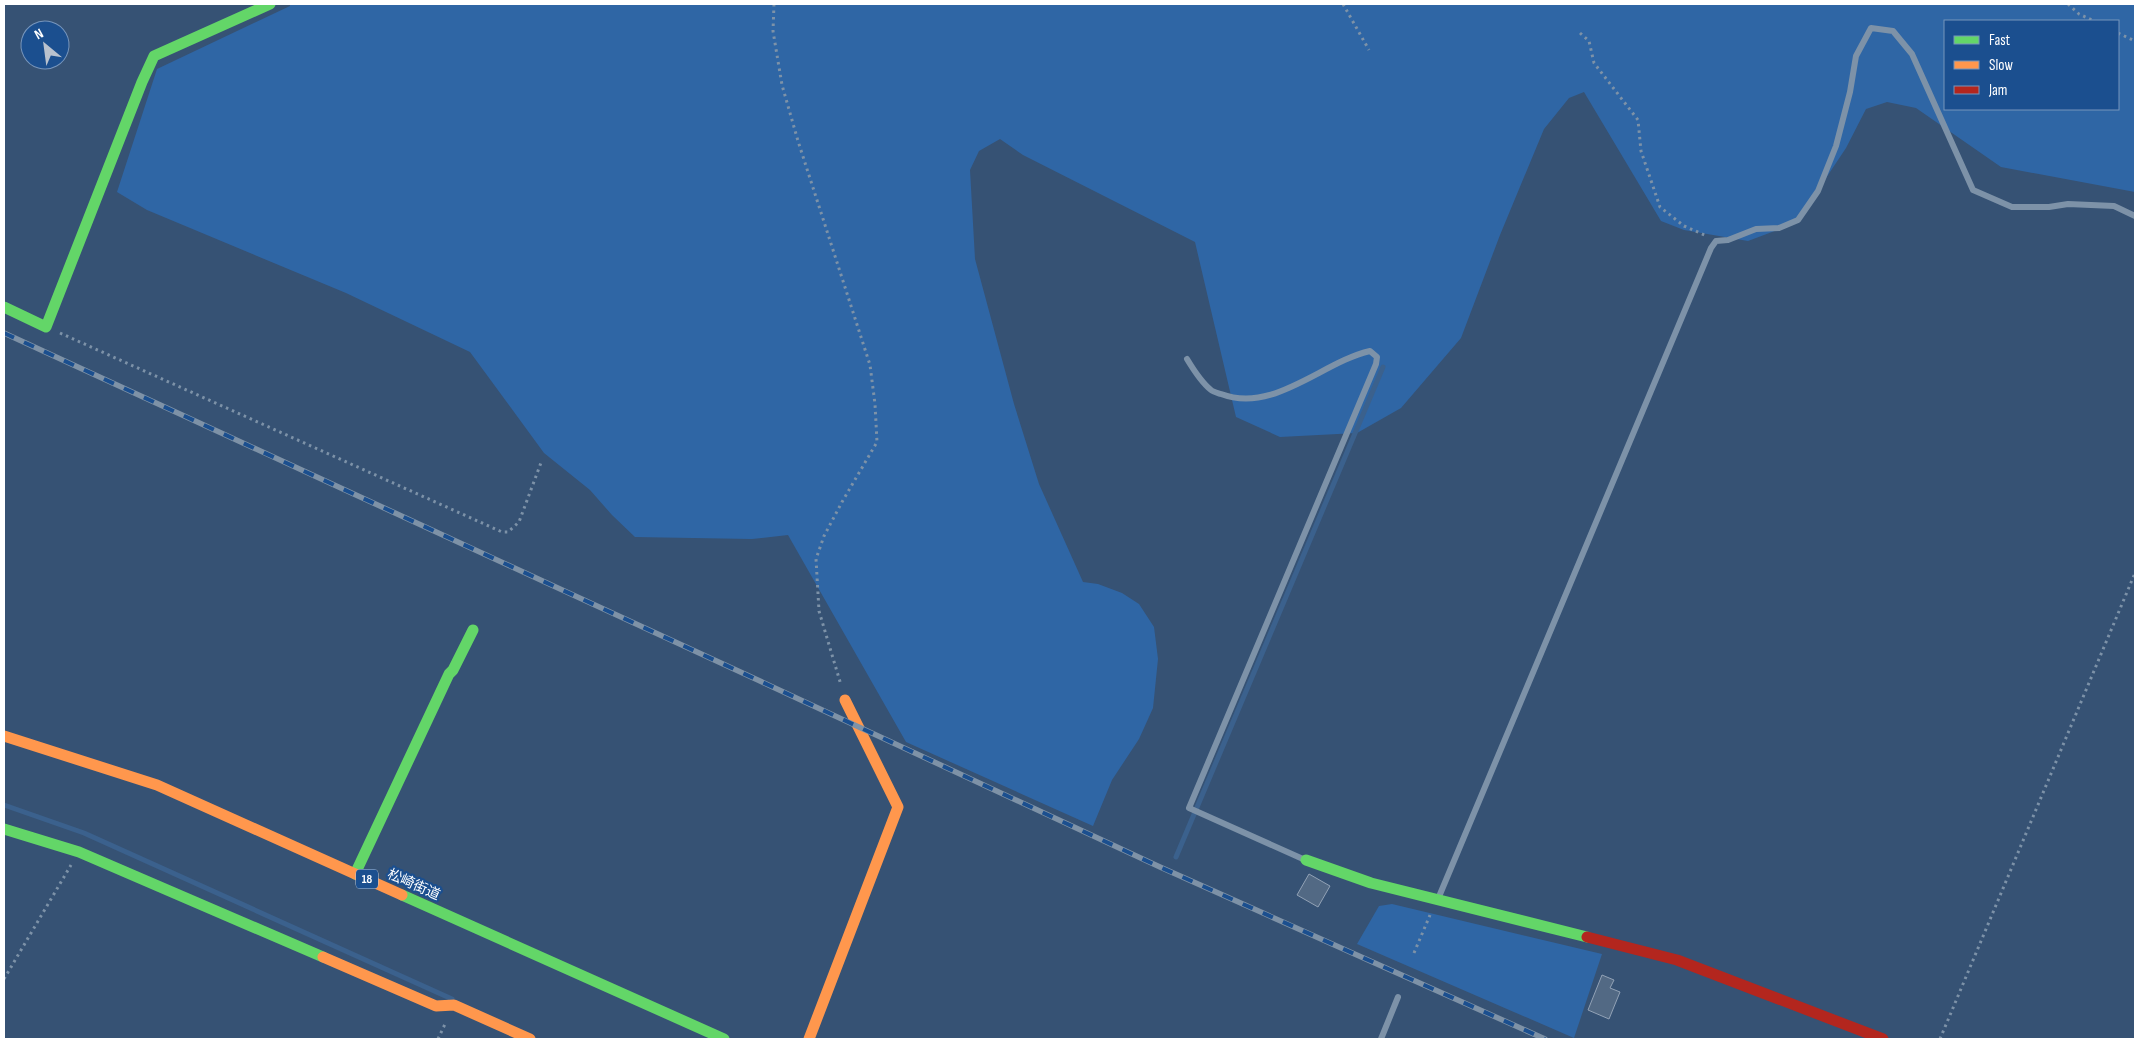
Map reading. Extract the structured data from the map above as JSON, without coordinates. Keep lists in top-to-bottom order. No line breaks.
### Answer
{"streets":{"street":["18","松崎街道"]},"legend":["Fast","Slow","Jam"],"north":"top left"}
